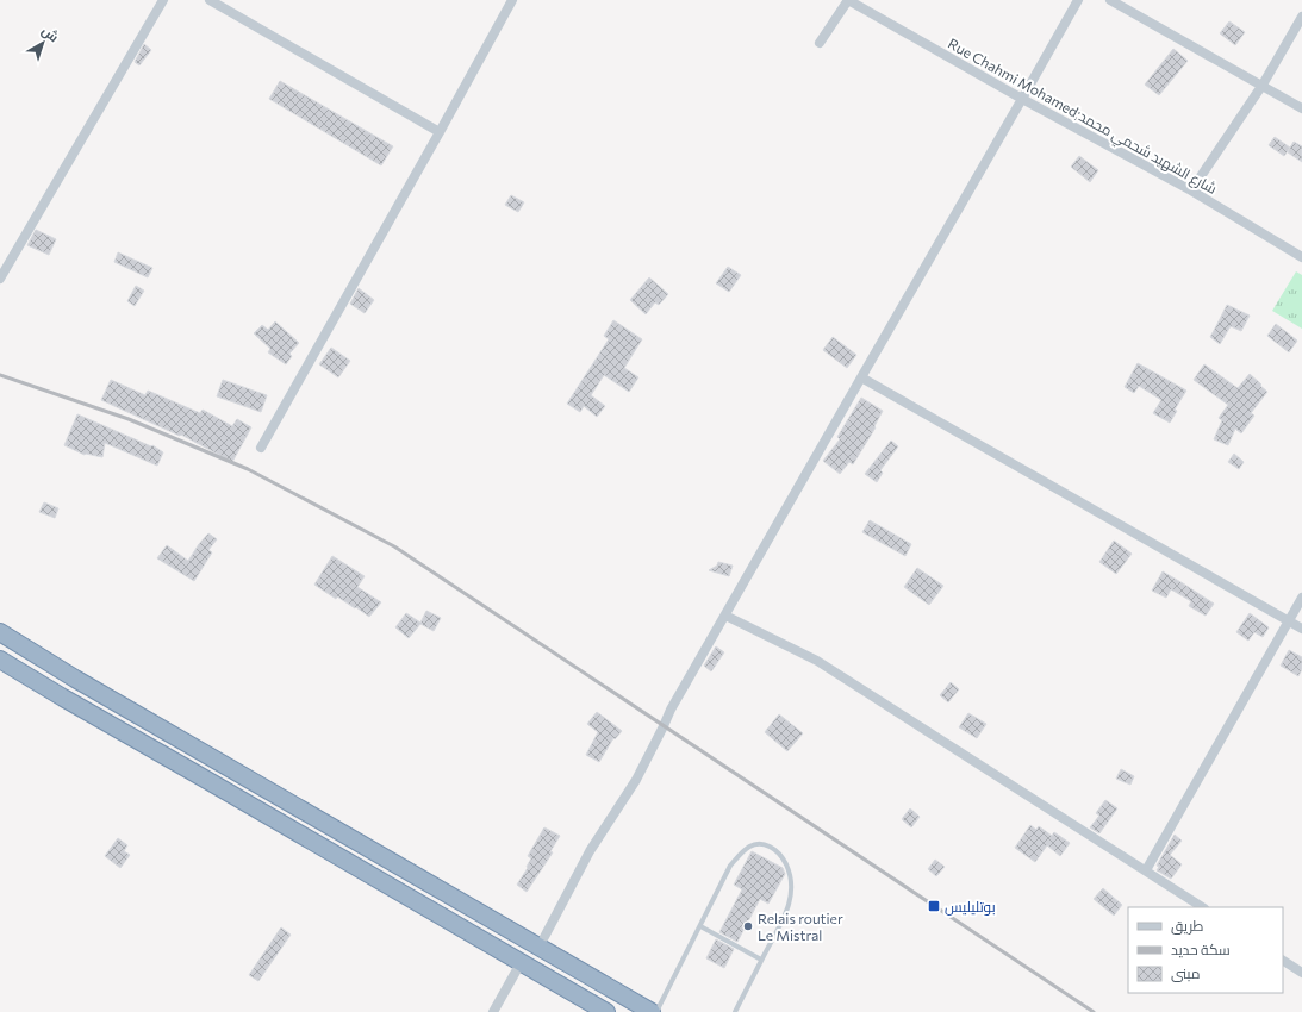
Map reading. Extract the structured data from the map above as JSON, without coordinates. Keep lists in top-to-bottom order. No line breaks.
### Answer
{"streets":{"street":["Rue Chahmi Mohamed;شارع الشهيد شحمي محمد"]},"places":{"transit":["بوتليليس"],"other":["Relais routier Le Mistral"]},"legend":["طريق","سكة حديد","مبنى"],"north":"top right"}
